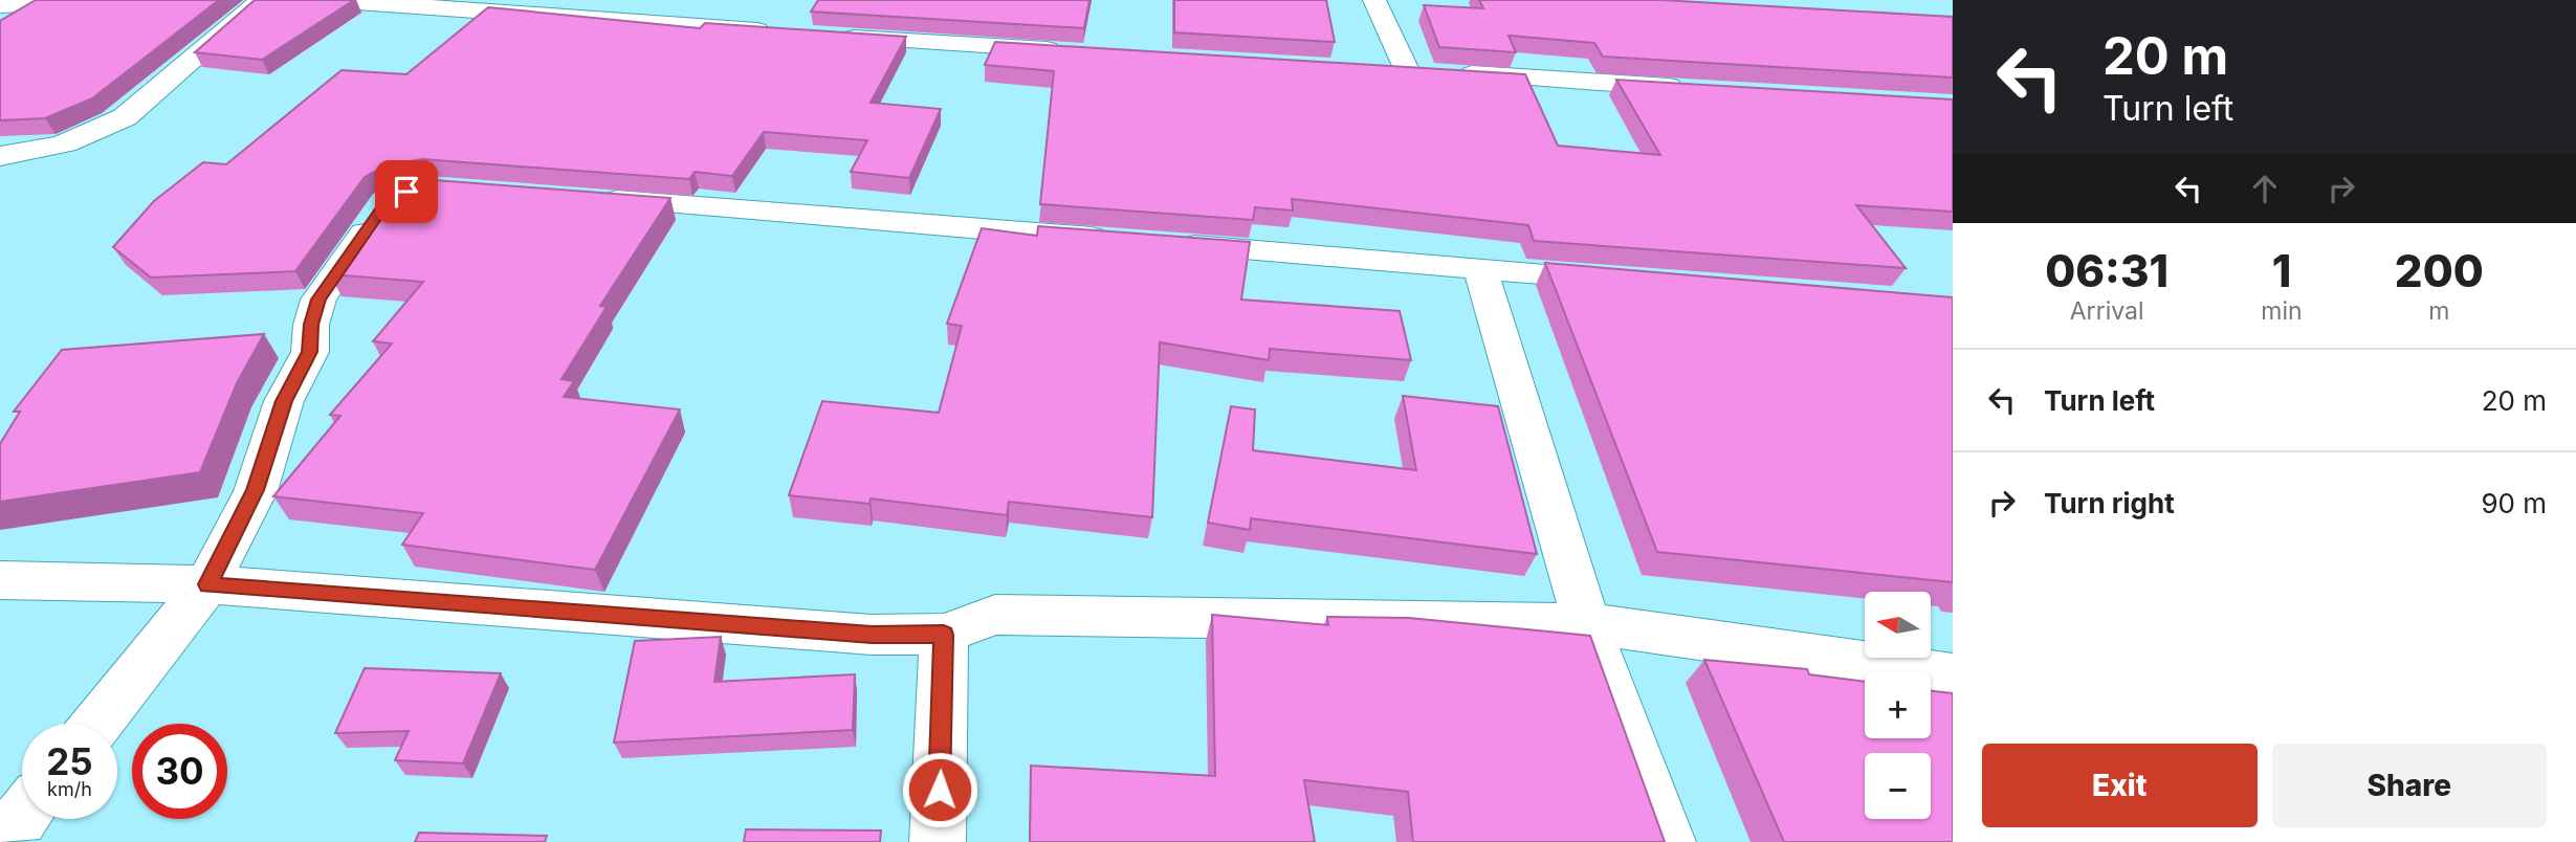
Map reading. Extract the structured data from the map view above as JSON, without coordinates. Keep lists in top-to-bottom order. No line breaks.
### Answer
{"north":"left","page":{"turn":["20 m","Turn left"],"eta":["06:31","Arrival","1","min","200","m"],"list":[{"name":"Turn left","value":"20 m"},{"name":"Turn right","value":"90 m"}],"map_buttons":["+","−"],"speed":"25 km/h","limit":"30","buttons":["Exit","Share"]}}
